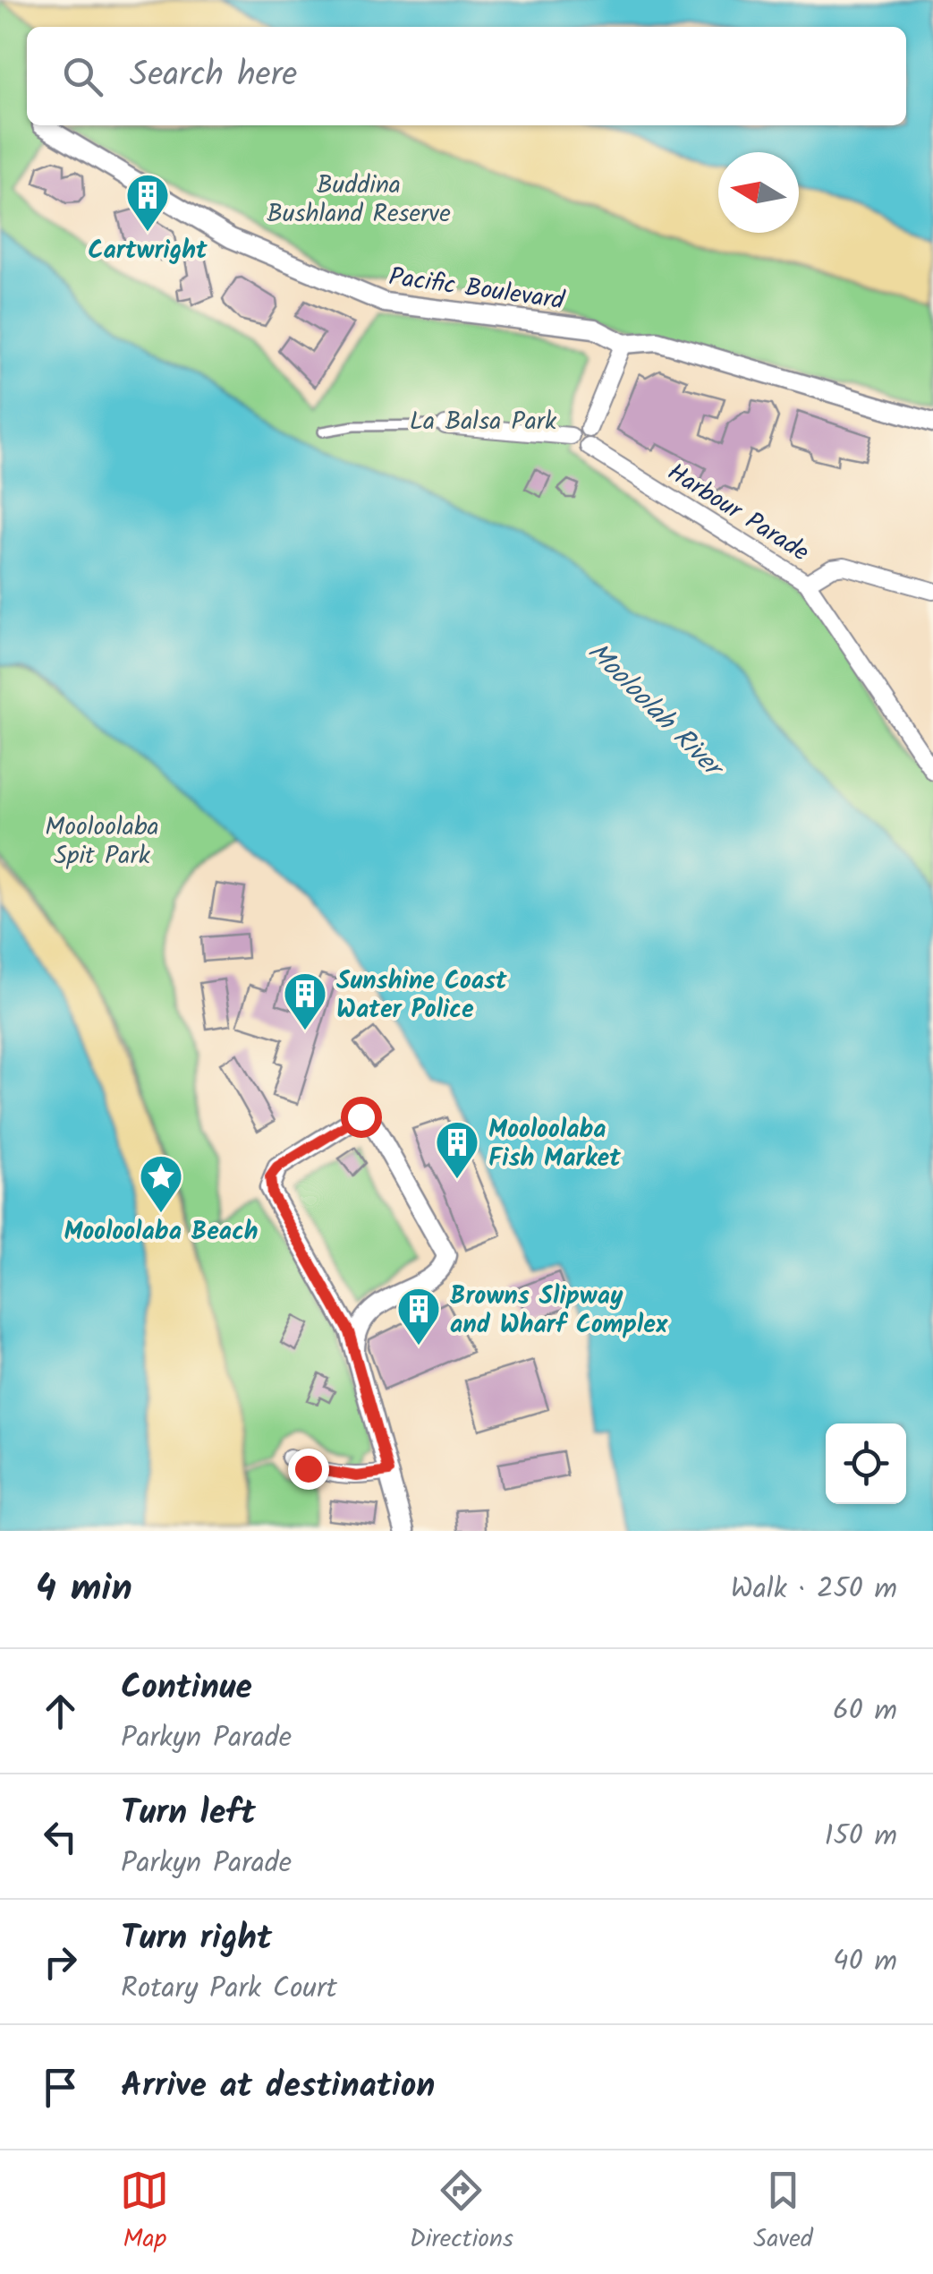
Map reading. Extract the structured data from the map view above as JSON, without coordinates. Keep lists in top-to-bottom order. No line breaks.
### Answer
{"streets":{"street":["Pacific Boulevard","Harbour Parade"]},"water":["Mooloolah River"],"parks":["Buddina Bushland Reserve","La Balsa Park","Mooloolaba Spit Park"],"places":{"building":["Cartwright","Sunshine Coast Water Police","Mooloolaba Fish Market","Browns Slipway and Wharf Complex"],"place":["Mooloolaba Beach"]},"north":"left","page":{"search":"Search here","heading":["4 min","Walk · 250 m"],"list":[["Continue","Parkyn Parade","60 m"],["Turn left","Parkyn Parade","150 m"],["Turn right","Rotary Park Court","40 m"],"Arrive at destination"],"nav":["Map","Directions","Saved"]}}
